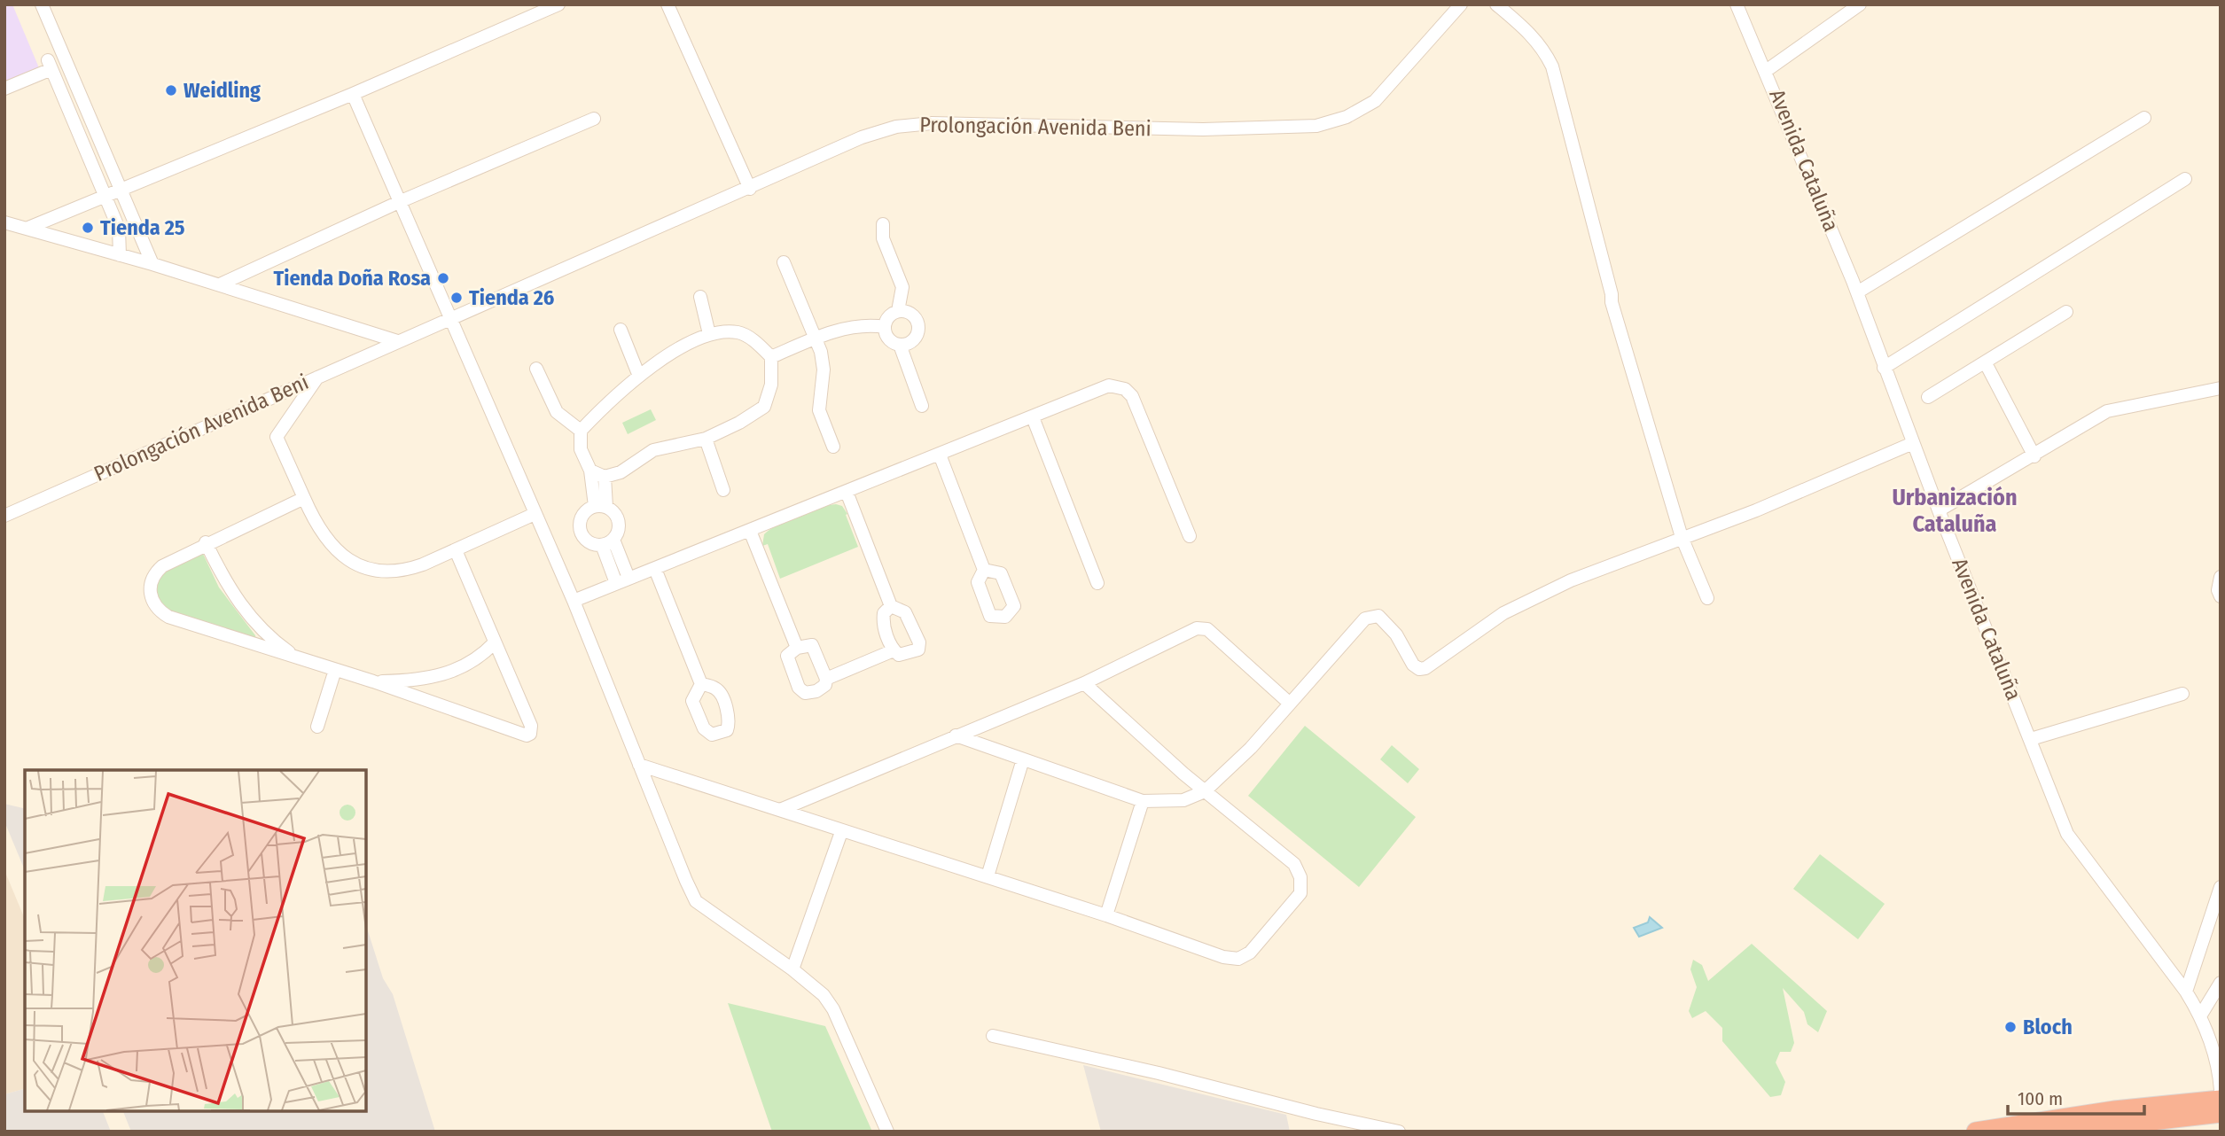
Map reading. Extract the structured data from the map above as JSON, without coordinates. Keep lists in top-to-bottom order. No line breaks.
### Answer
{"streets":{"street":["Prolongación Avenida Beni","Avenida Cataluña"]},"districts":["Urbanización Cataluña"],"places":["Weidling","Tienda 25","Tienda Doña Rosa","Tienda 26","Bloch"],"scale_bar":"100 m"}
